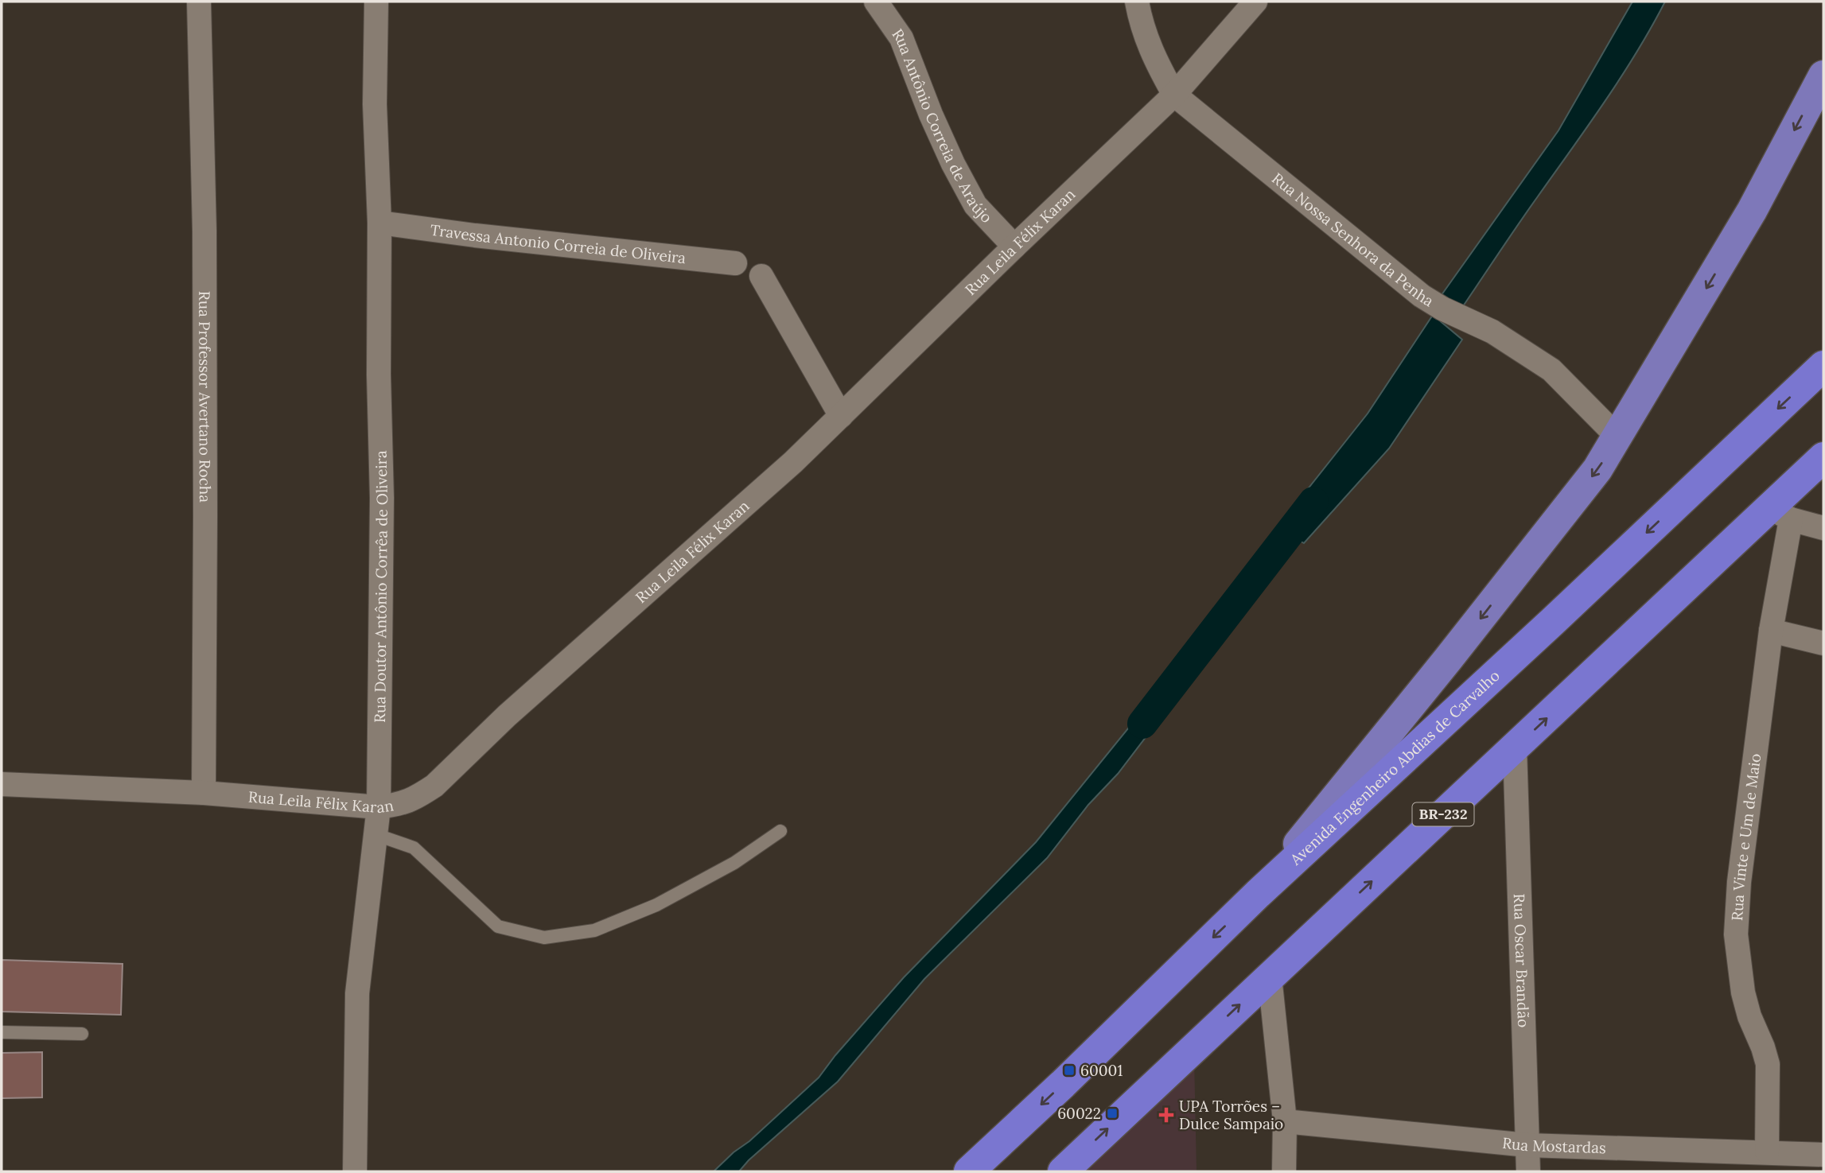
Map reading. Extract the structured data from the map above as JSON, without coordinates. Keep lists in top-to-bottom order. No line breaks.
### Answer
{"streets":{"highway":["Avenida Engenheiro Abdias de Carvalho","BR-232"],"street":["Rua Antônio Correia de Araújo","Rua Nossa Senhora da Penha","Rua Leila Félix Karan","Travessa Antonio Correia de Oliveira","Rua Professor Avertano Rocha","Rua Doutor Antônio Corrêa de Oliveira","Rua Vinte e Um de Maio","Rua Oscar Brandão","Rua Mostardas"]},"crossings":[["Rua Antônio Correia de Araújo","Rua Leila Félix Karan"],["Rua Nossa Senhora da Penha","Rua Leila Félix Karan"],["Rua Leila Félix Karan","Rua Professor Avertano Rocha"],["Rua Leila Félix Karan","Rua Doutor Antônio Corrêa de Oliveira"],["Travessa Antonio Correia de Oliveira","Rua Doutor Antônio Corrêa de Oliveira"],["BR-232","Rua Vinte e Um de Maio"],["BR-232","Rua Oscar Brandão"],["Rua Vinte e Um de Maio","Rua Mostardas"],["Rua Oscar Brandão","Rua Mostardas"]],"places":{"transit":["60001","60022"],"health":["UPA Torrões – Dulce Sampaio"]}}
